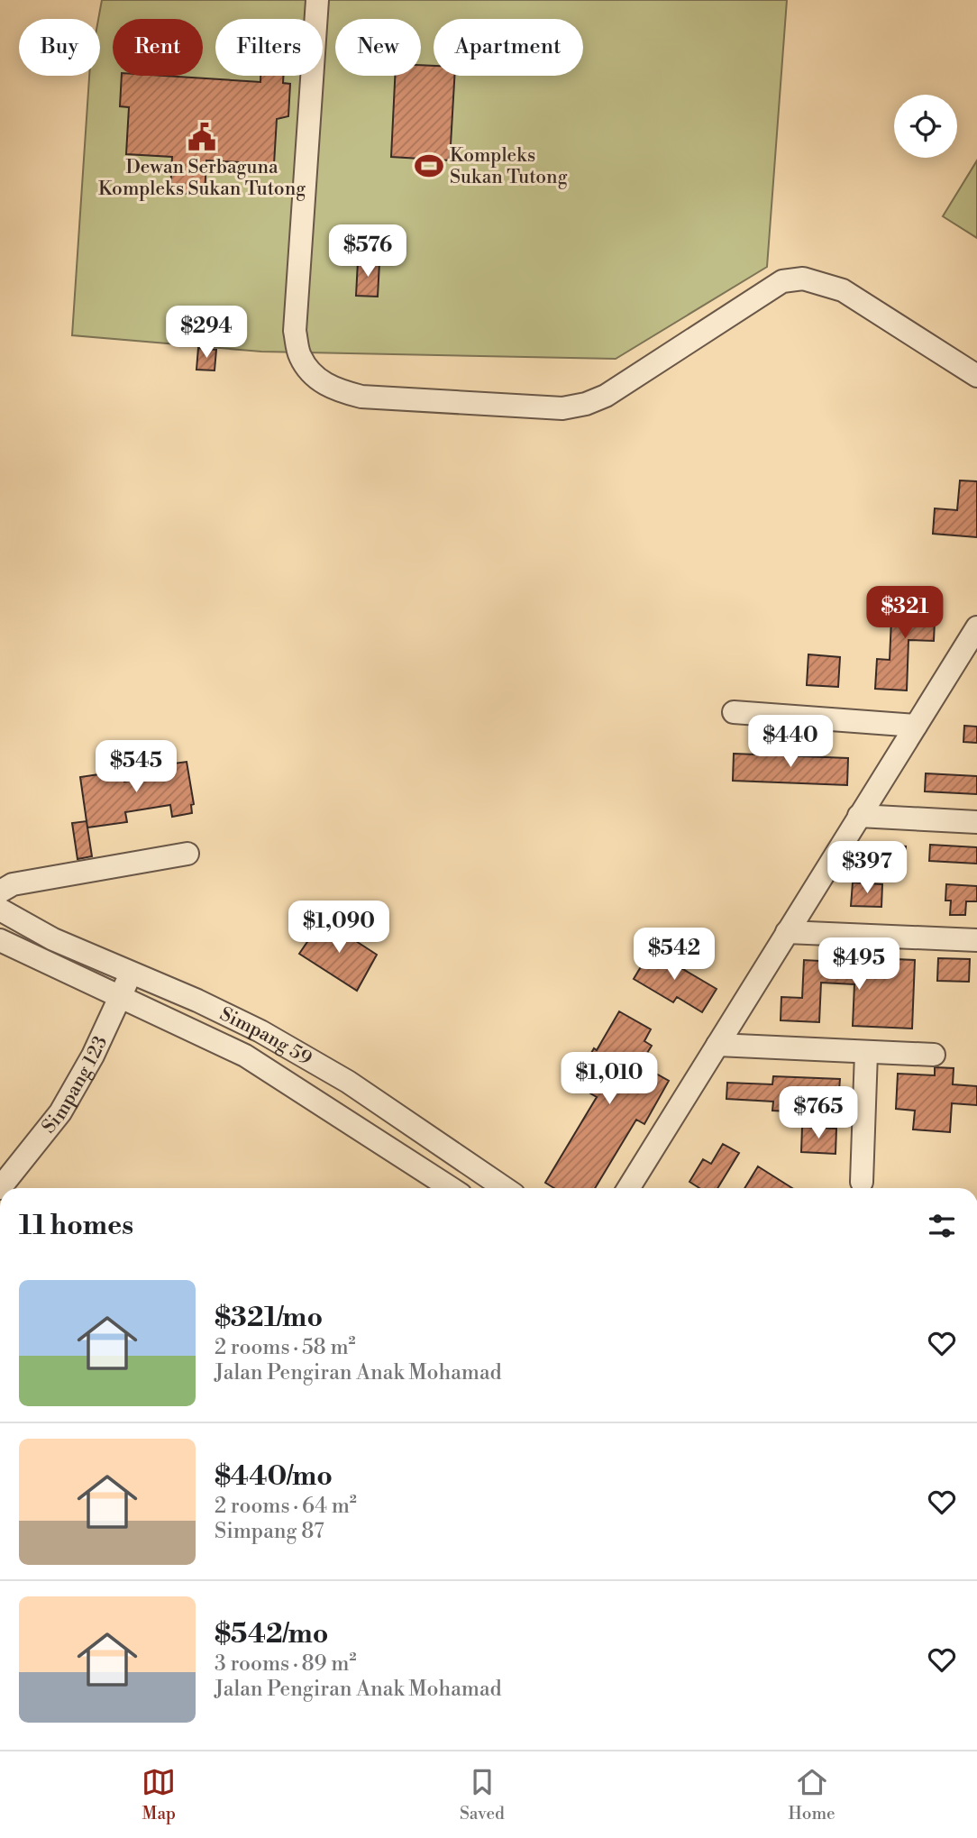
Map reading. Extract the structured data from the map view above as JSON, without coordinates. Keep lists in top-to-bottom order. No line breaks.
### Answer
{"streets":{"street":["Simpang 59","Simpang 123"]},"crossings":[["Simpang 59","Simpang 123"]],"places":{"public building":["Dewan Serbaguna Kompleks Sukan Tutong"],"sports":["Kompleks Sukan Tutong"]},"page":{"chip":["Buy","Rent","Filters","New","Apartment"],"price":["$576","$294","$321","$440","$545","$397","$1,090","$542","$495","$1,010","$765"],"heading":"11 homes","list":[{"name":"$321/mo","note":"2 rooms · 58 m² · Jalan Pengiran Anak Mohamad"},{"name":"$440/mo","note":"2 rooms · 64 m² · Simpang 87"},{"name":"$542/mo","note":"3 rooms · 89 m² · Jalan Pengiran Anak Mohamad"}],"tabs":["Map","Saved","Home"]}}
